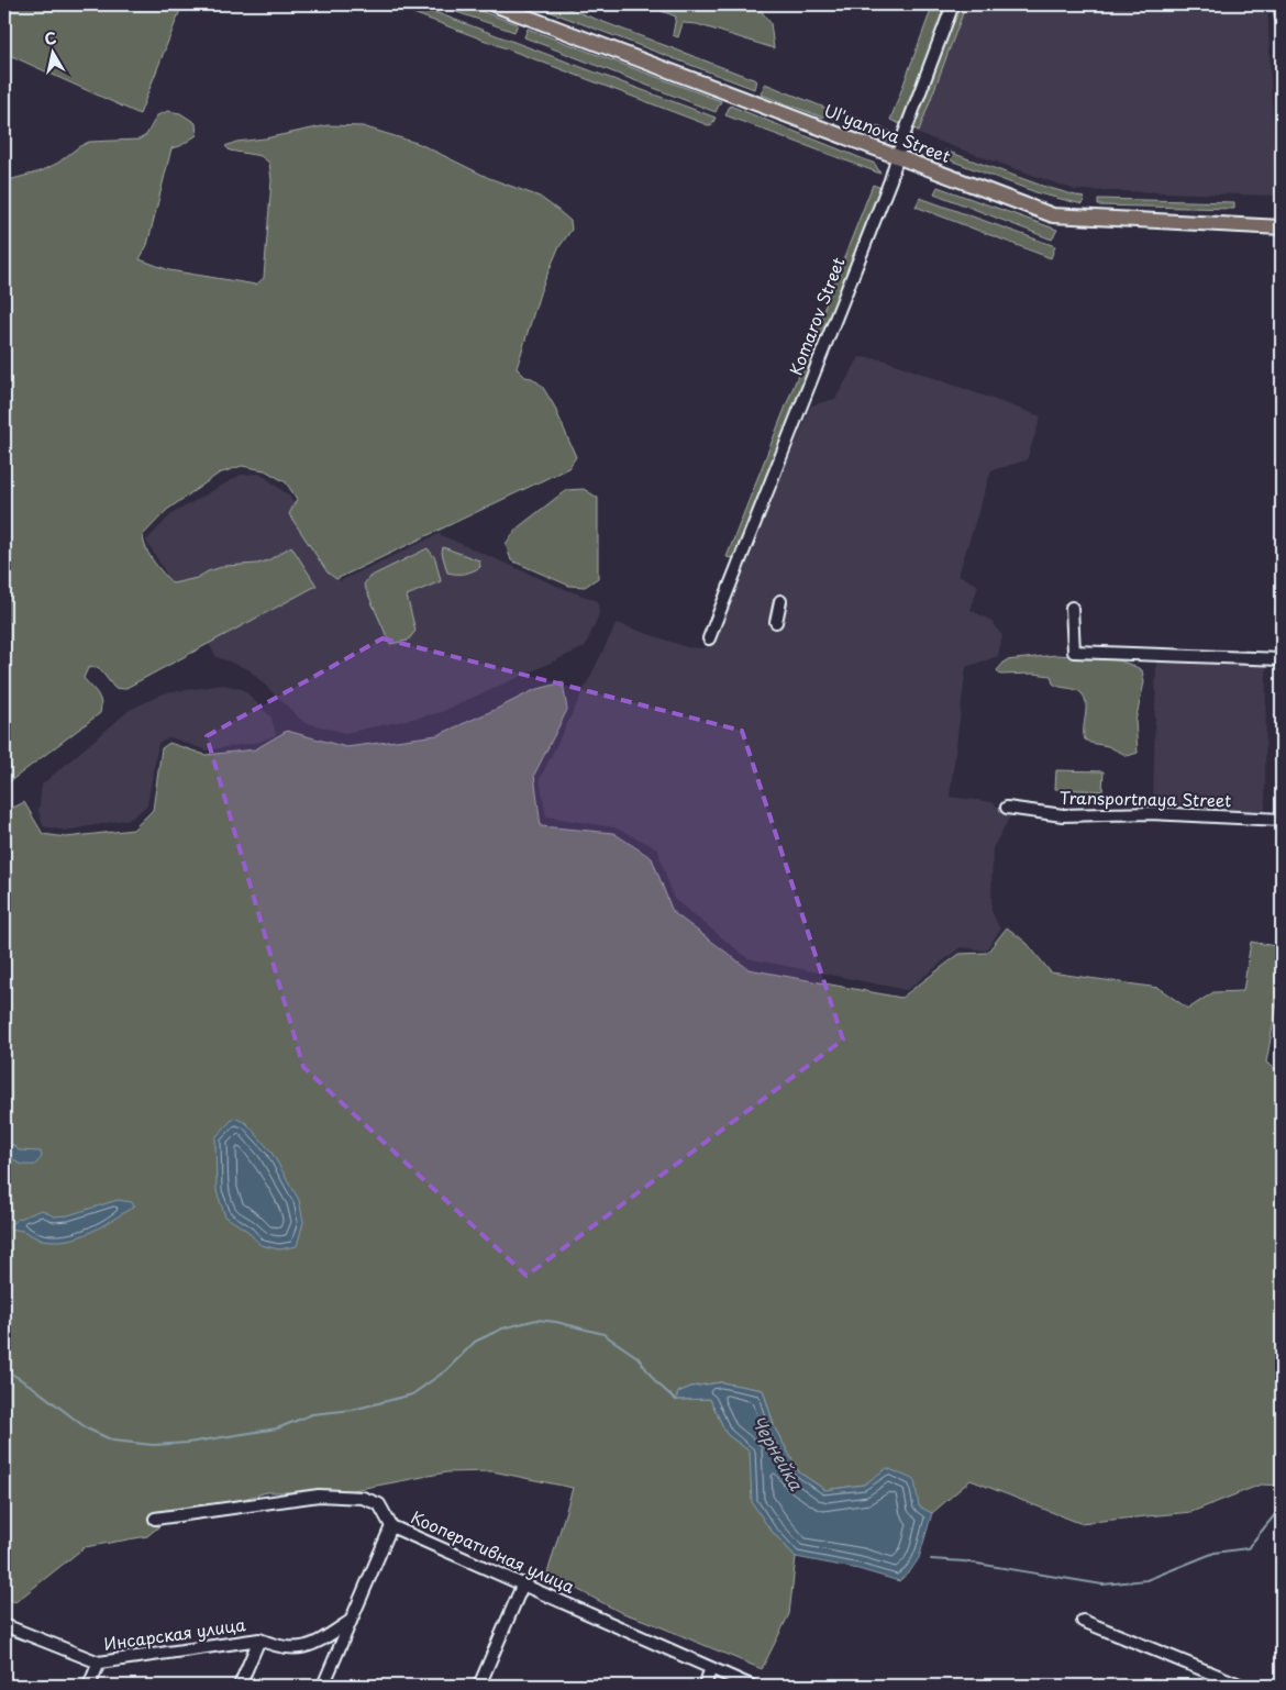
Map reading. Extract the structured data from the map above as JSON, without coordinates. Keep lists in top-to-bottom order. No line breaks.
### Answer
{"streets":{"main road":["Ul'yanova Street"],"street":["Komarov Street","Transportnaya Street","Кооперативная улица","Инсарская улица"]},"crossings":[["Ul'yanova Street","Komarov Street"]],"water":["Чернейка"],"north":"top"}
